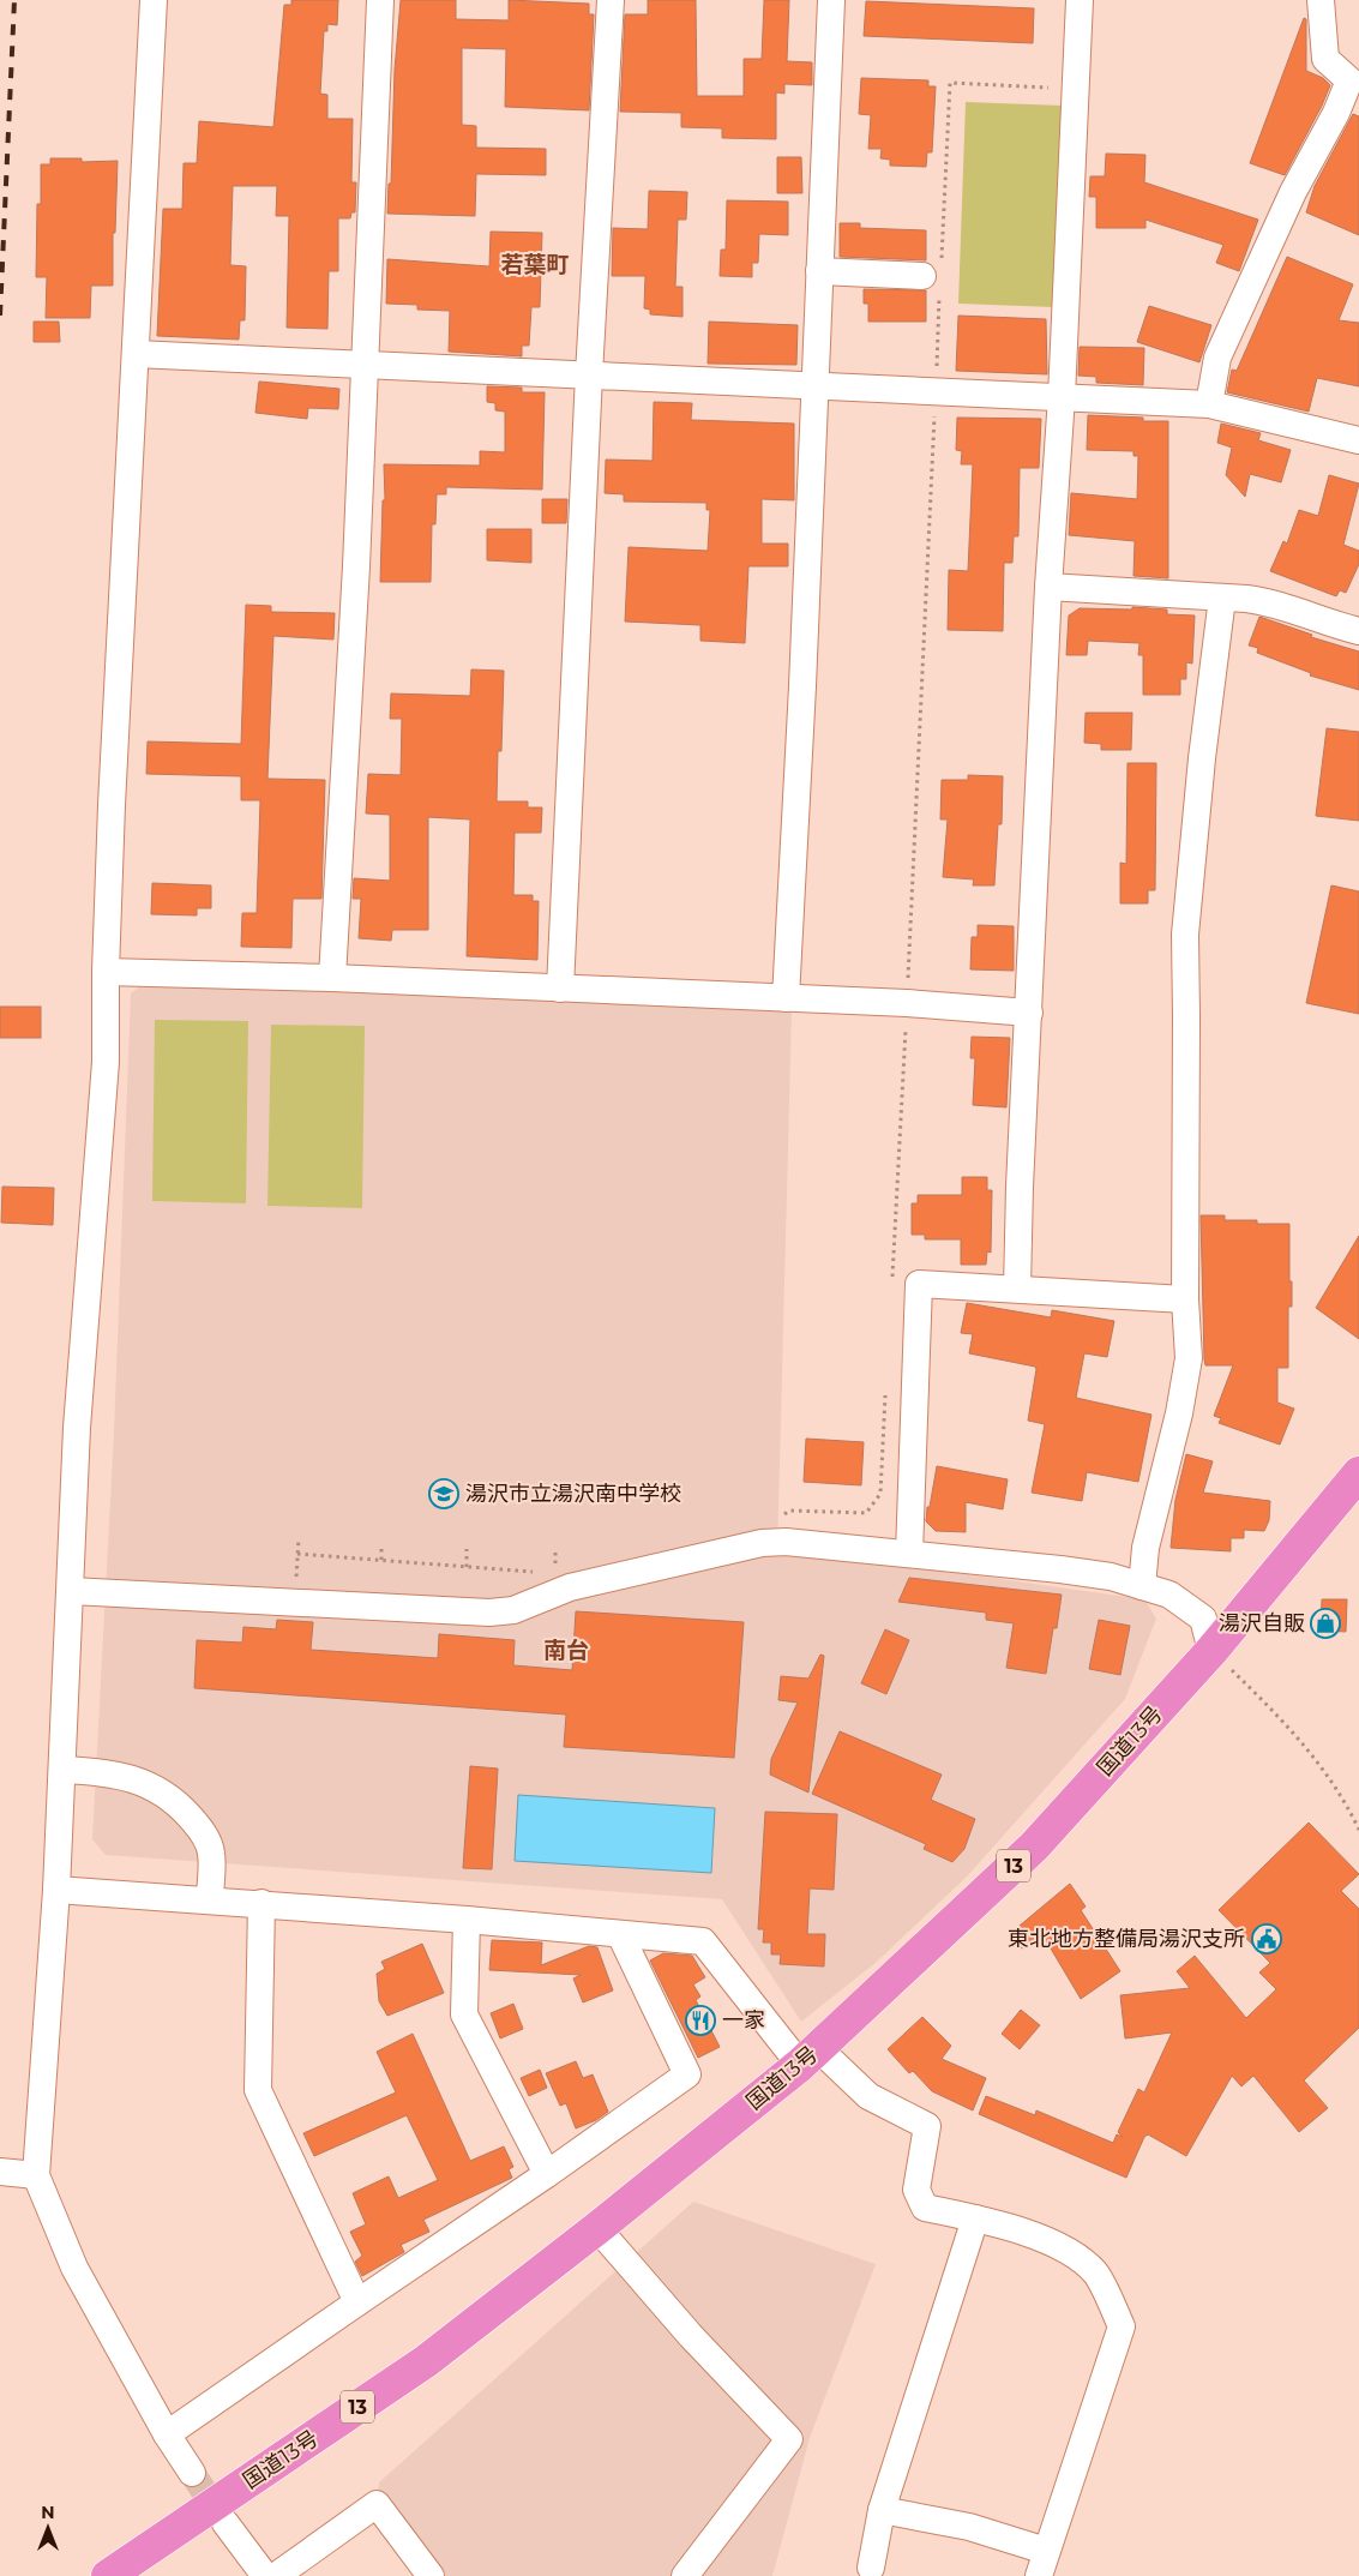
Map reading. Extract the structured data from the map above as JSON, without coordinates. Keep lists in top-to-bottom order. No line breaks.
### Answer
{"streets":{"highway":["国道13号","13"]},"districts":["若葉町","南台"],"places":{"school or university":["湯沢市立湯沢南中学校"],"shop":["湯沢自販"],"public building":["東北地方整備局湯沢支所"],"restaurant":["一家"]},"north":"top"}
